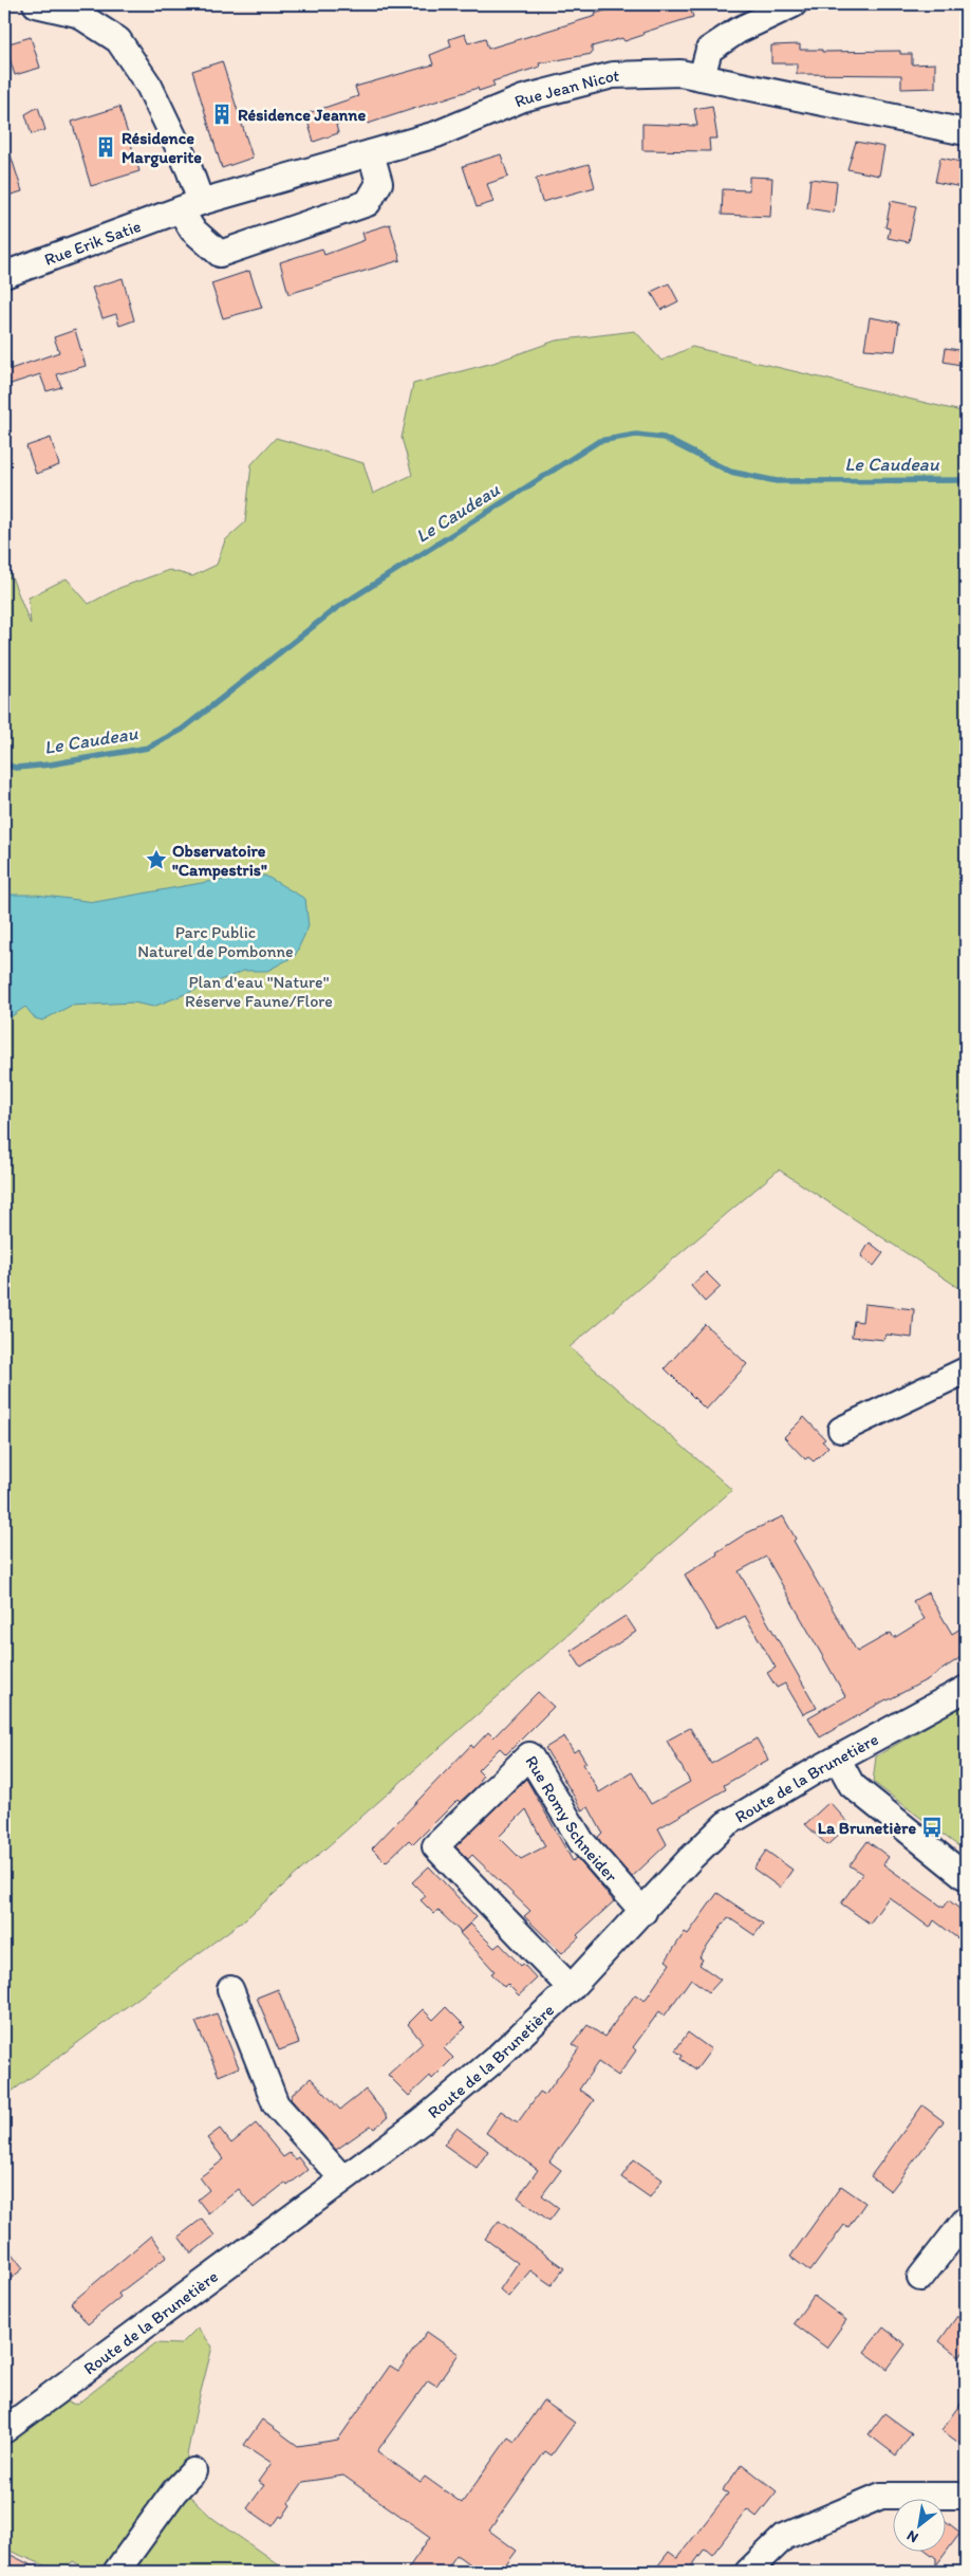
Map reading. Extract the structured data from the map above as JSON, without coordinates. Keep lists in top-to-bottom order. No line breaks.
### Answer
{"streets":{"street":["Rue Jean Nicot","Rue Erik Satie","Route de la Brunetière","Rue Romy Schneider"]},"crossings":[["Rue Jean Nicot","Rue Erik Satie"],["Route de la Brunetière","Rue Romy Schneider"]],"water":["Le Caudeau"],"parks":["Parc Public Naturel de Pombonne","Plan d'eau \"Nature\" Réserve Faune/Flore"],"places":{"building":["Résidence Jeanne","Résidence Marguerite"],"place":["Observatoire \"Campestris\""],"bus stop":["La Brunetière"]},"north":"bottom left"}
